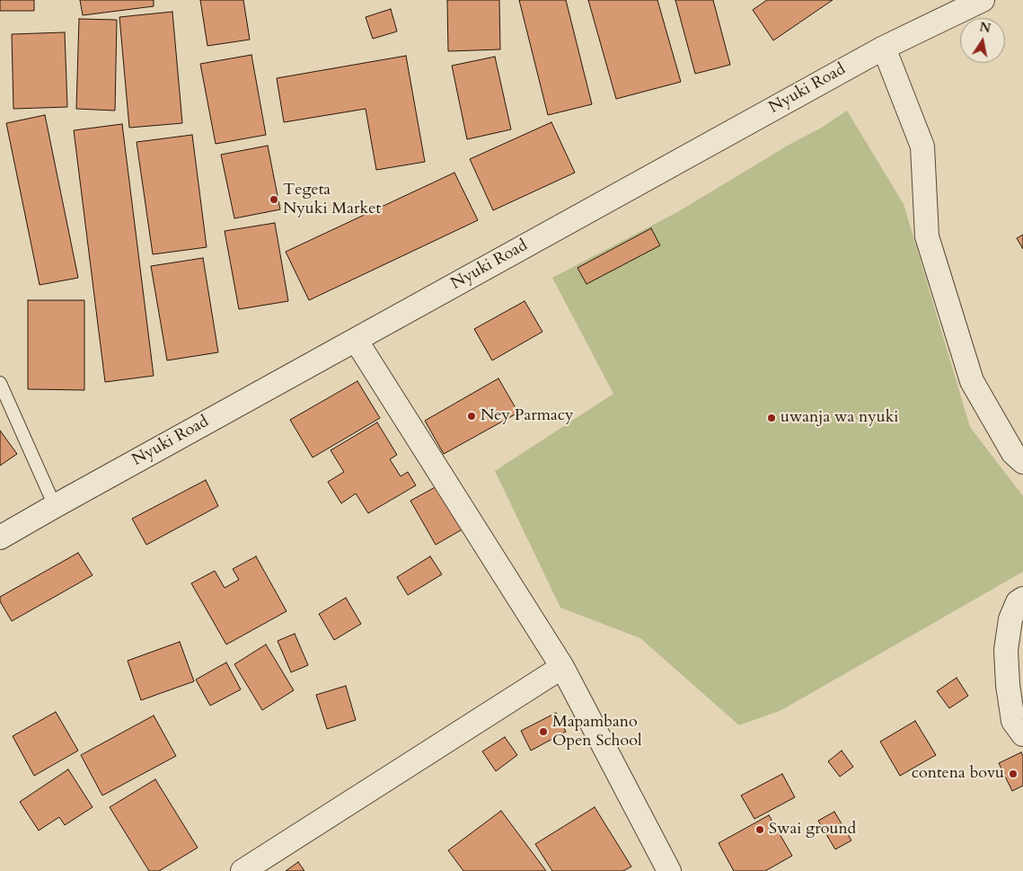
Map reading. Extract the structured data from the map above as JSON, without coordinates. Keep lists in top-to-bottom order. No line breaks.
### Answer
{"streets":{"street":["Nyuki Road"]},"places":["Tegeta Nyuki Market","Ney Parmacy","uwanja wa nyuki","Mapambano Open School","contena bovu","Swai ground"],"north":"top"}
